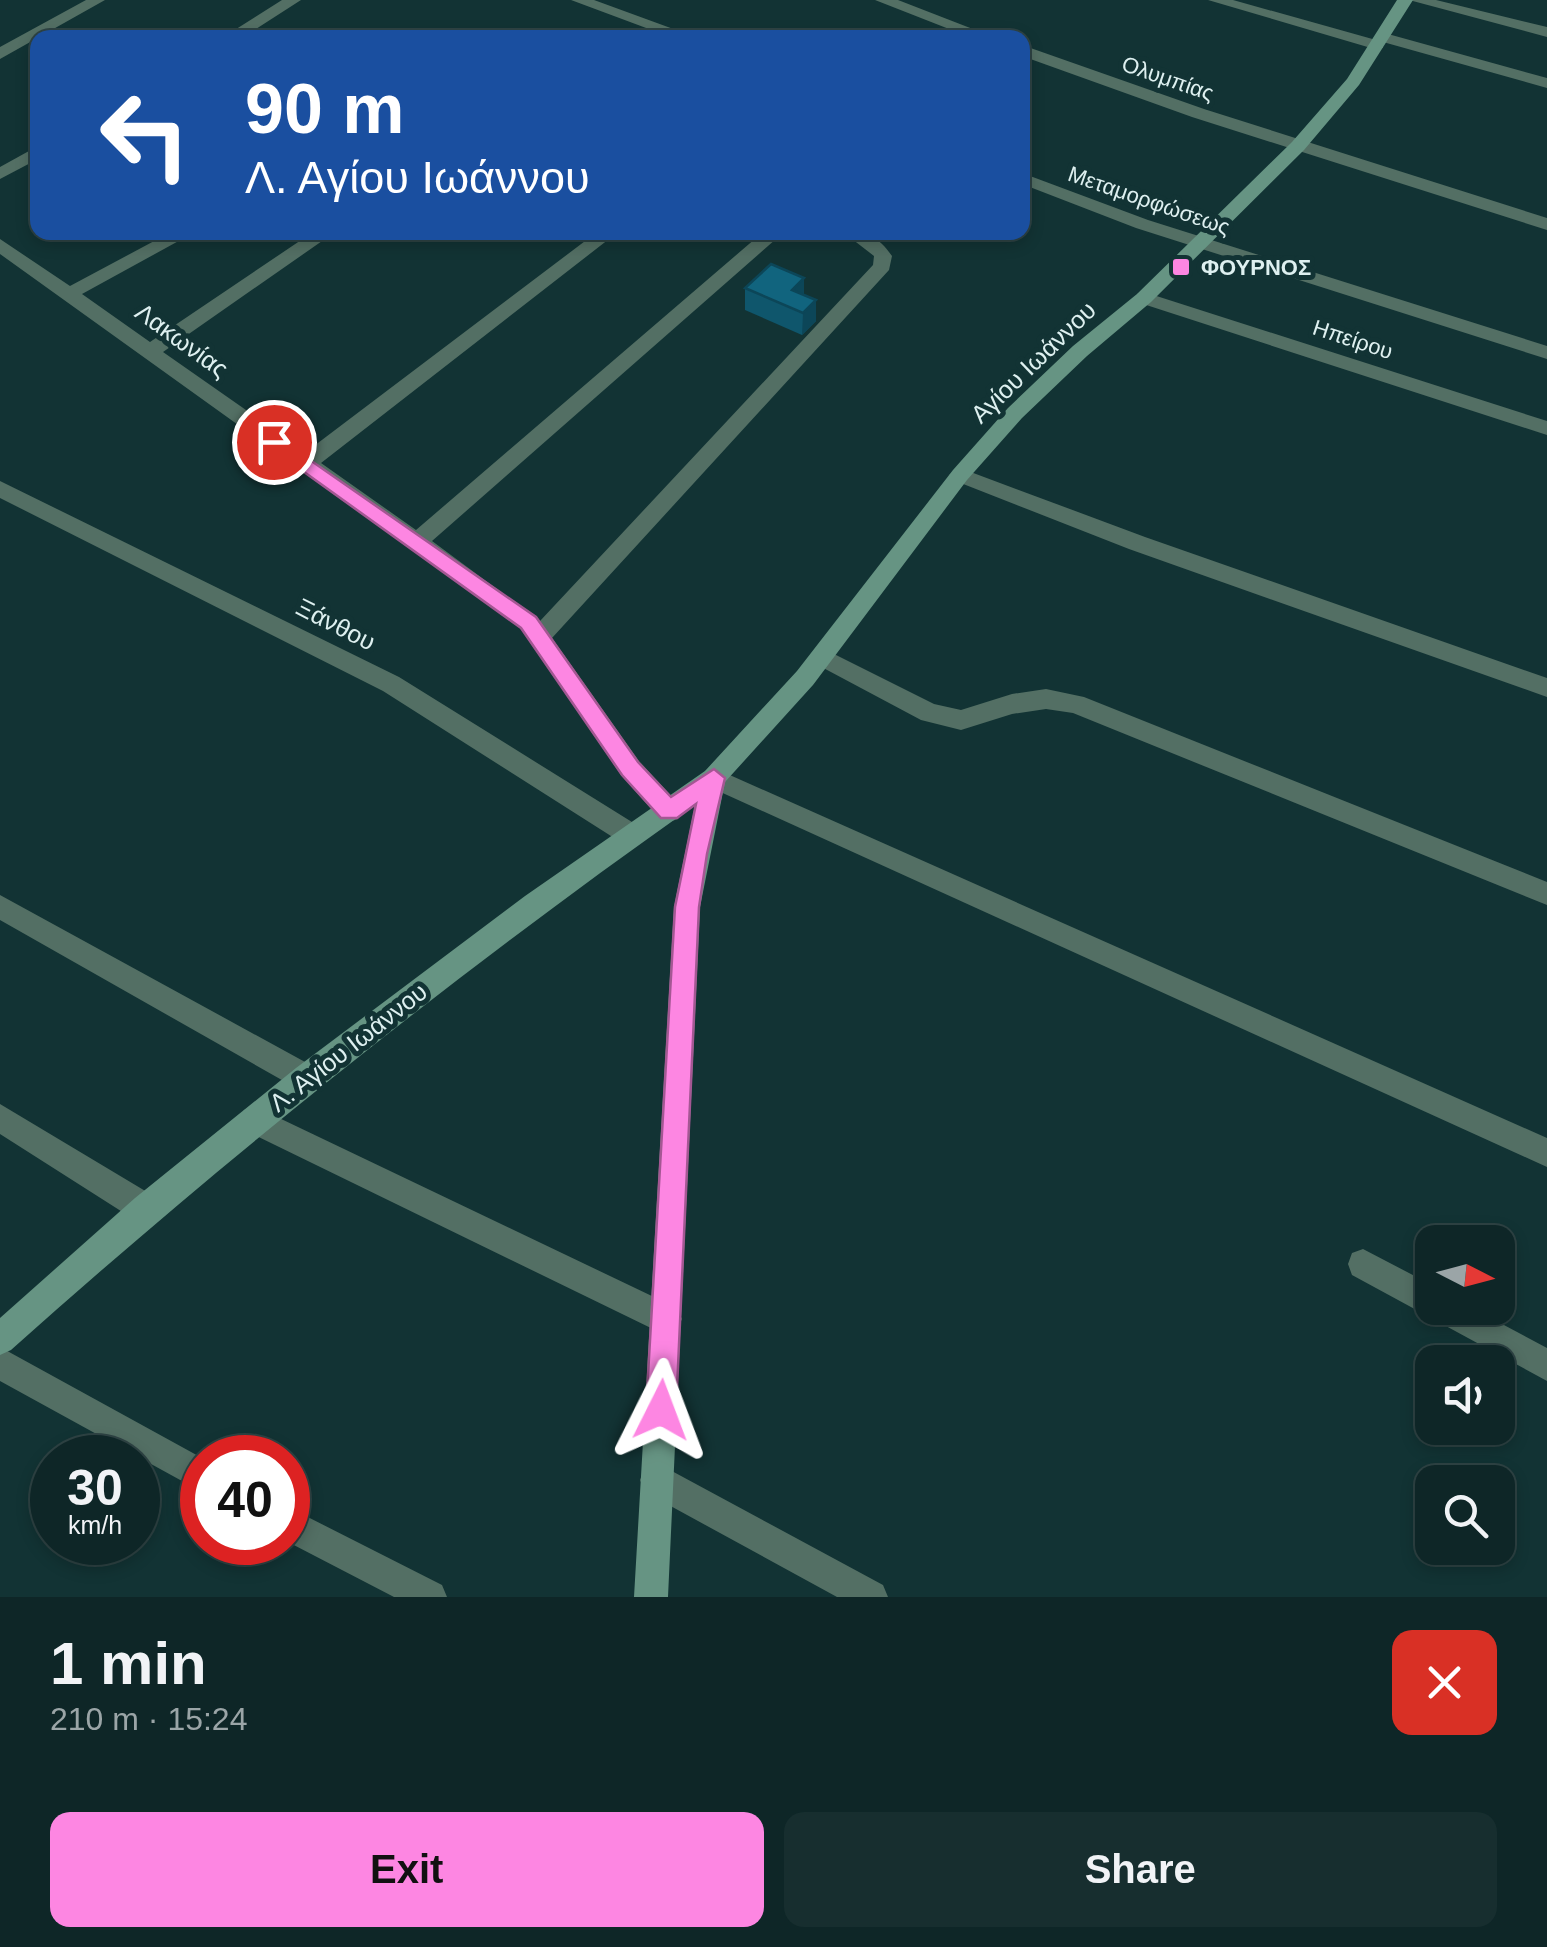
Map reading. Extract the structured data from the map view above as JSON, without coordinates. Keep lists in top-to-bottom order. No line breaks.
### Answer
{"streets":{"street":["Ολυμπίας","Μεταμορφώσεως","Ηπείρου","Λακωνίας","Αγίου Ιωάννου","Ξάνθου","Λ. Αγίου Ιωάννου"]},"crossings":[["Ολυμπίας","Αγίου Ιωάννου"],["Μεταμορφώσεως","Αγίου Ιωάννου"],["Ηπείρου","Αγίου Ιωάννου"],["Λακωνίας","Λ. Αγίου Ιωάννου"],["Αγίου Ιωάννου","Λ. Αγίου Ιωάννου"],["Ξάνθου","Λ. Αγίου Ιωάννου"]],"places":{"transit":["ΦΟΥΡΝΟΣ"]},"north":"right","page":{"turn":["90 m","Λ. Αγίου Ιωάννου"],"speed":"30 km/h","limit":"40","heading":["1 min","210 m · 15:24"],"buttons":["Exit","Share"]}}
